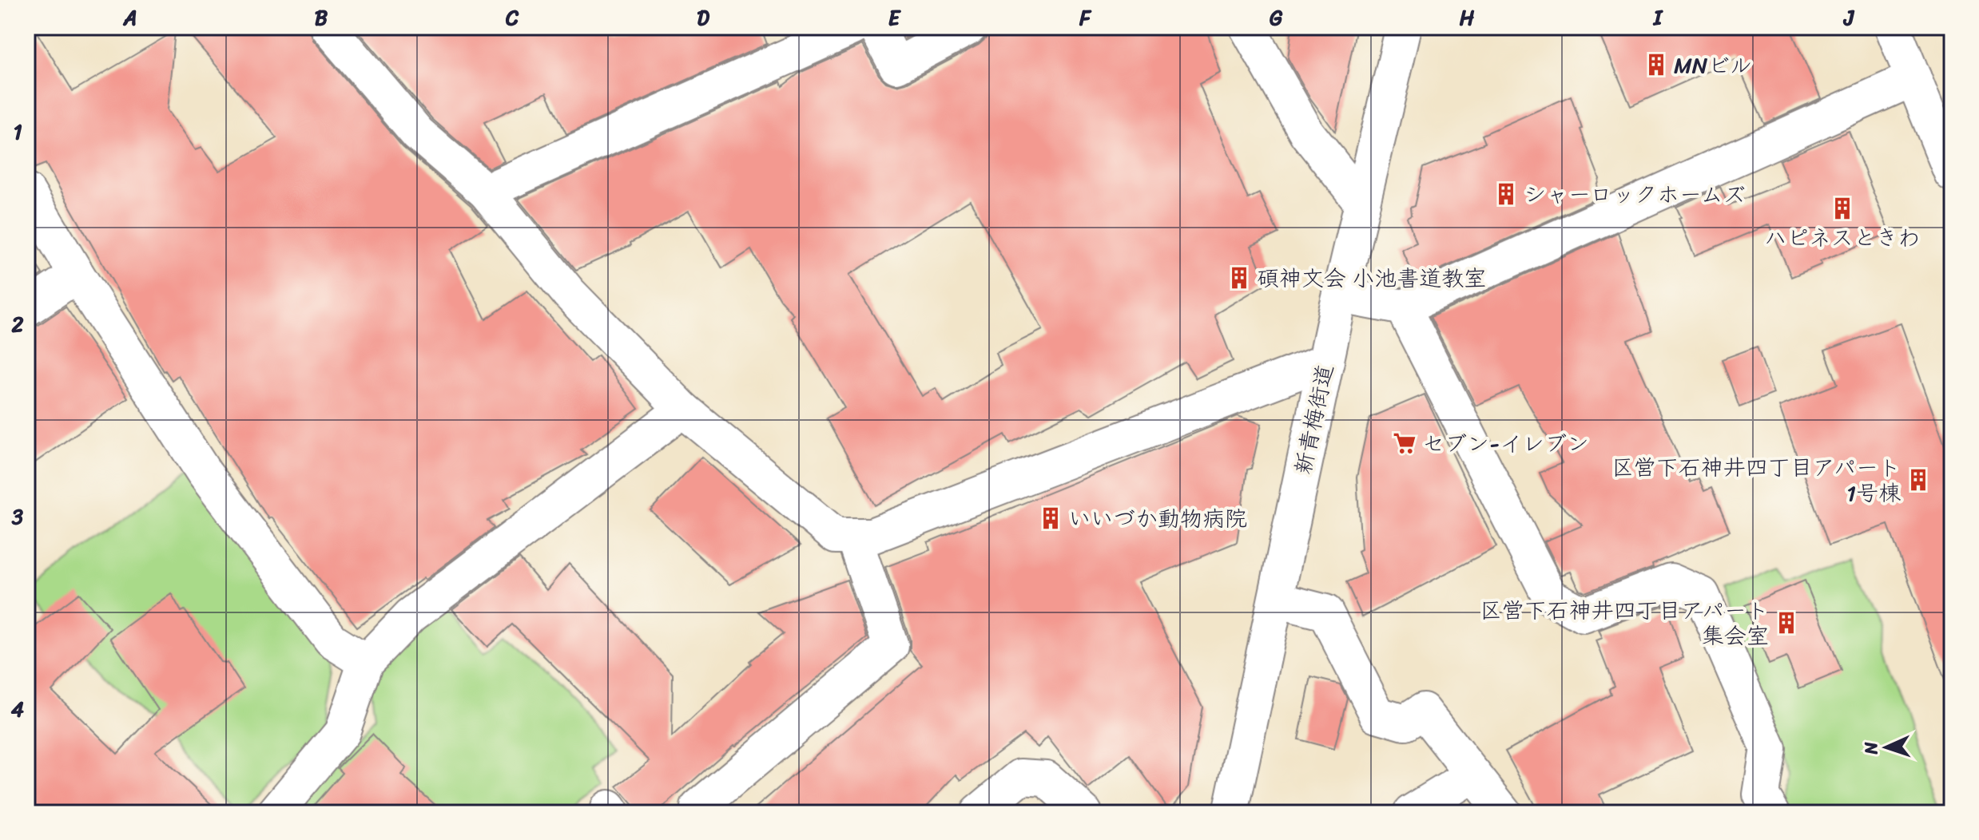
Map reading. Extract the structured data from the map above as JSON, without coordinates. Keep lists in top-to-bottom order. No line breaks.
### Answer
{"streets":{"street":["新青梅街道"]},"places":{"building":["MNビル","シャーロックホームズ","ハピネスときわ","碩神文会 小池書道教室","区営下石神井四丁目アパート 1号棟","いいづか動物病院","区営下石神井四丁目アパート 集会室"],"supermarket":["セブン-イレブン"]},"north":"left","grid":{"columns":["A","B","C","D","E","F","G","H","I","J"],"rows":["1","2","3","4"]}}
